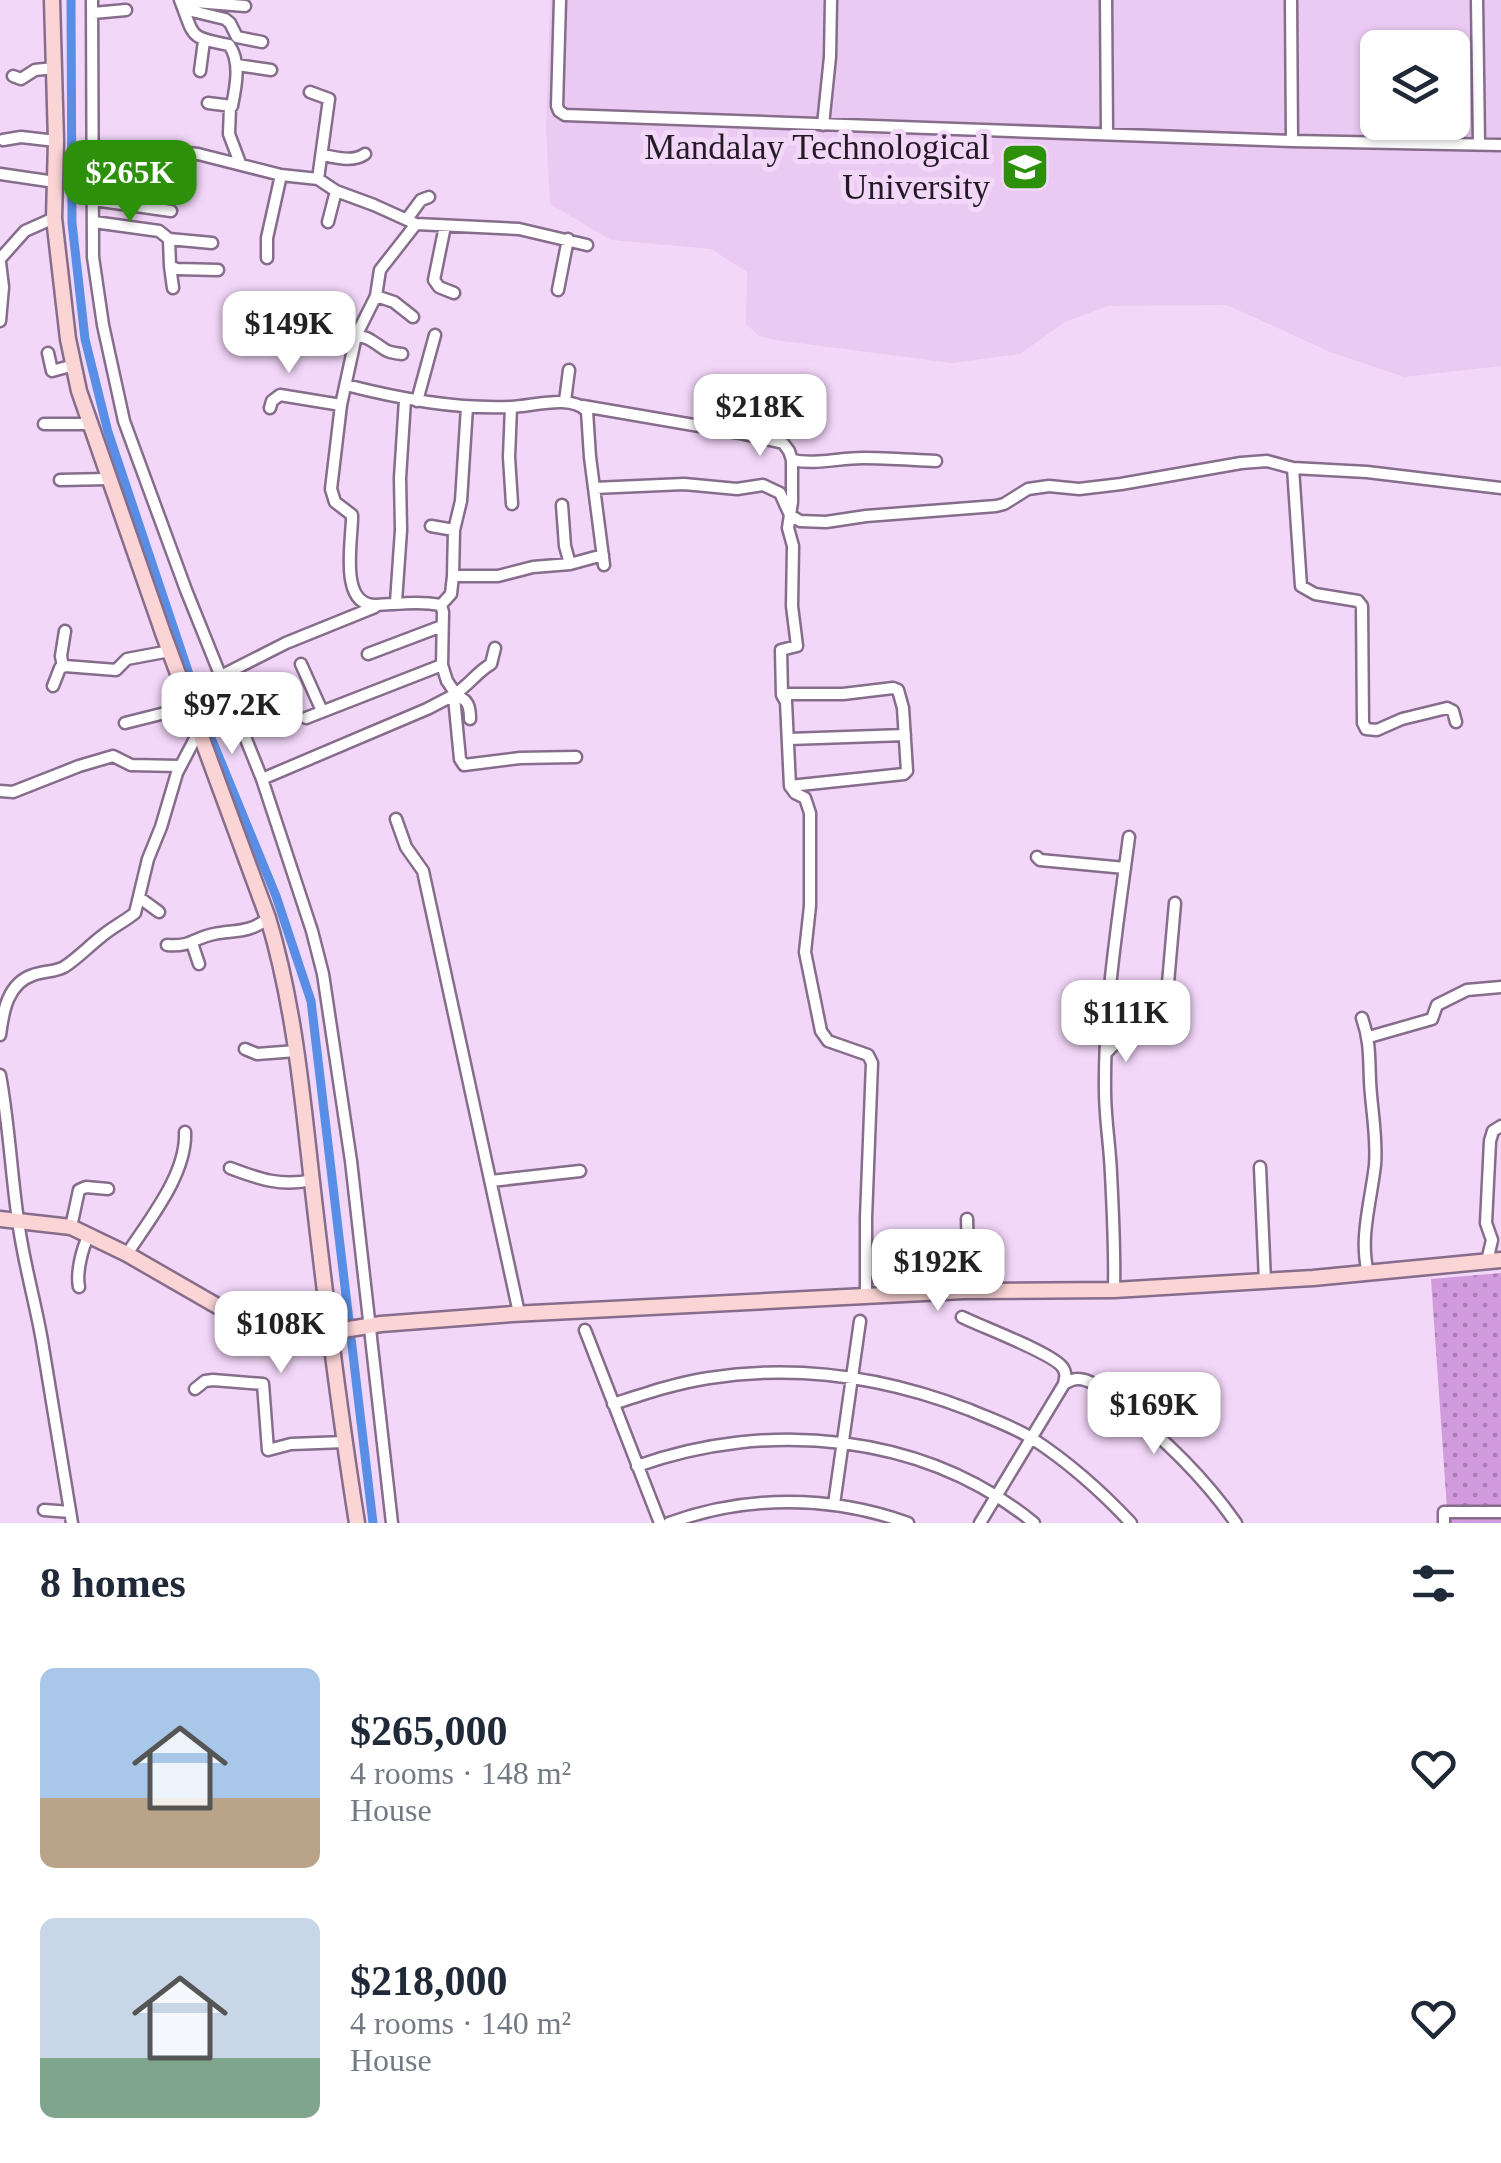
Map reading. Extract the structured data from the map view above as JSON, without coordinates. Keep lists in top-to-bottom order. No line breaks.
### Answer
{"places":{"school or university":["Mandalay Technological University"]},"page":{"price":["$265K","$149K","$218K","$97.2K","$111K","$192K","$108K","$169K"],"heading":"8 homes","list":[{"name":"$265,000","note":"4 rooms · 148 m² · House"},{"name":"$218,000","note":"4 rooms · 140 m² · House"}]}}
